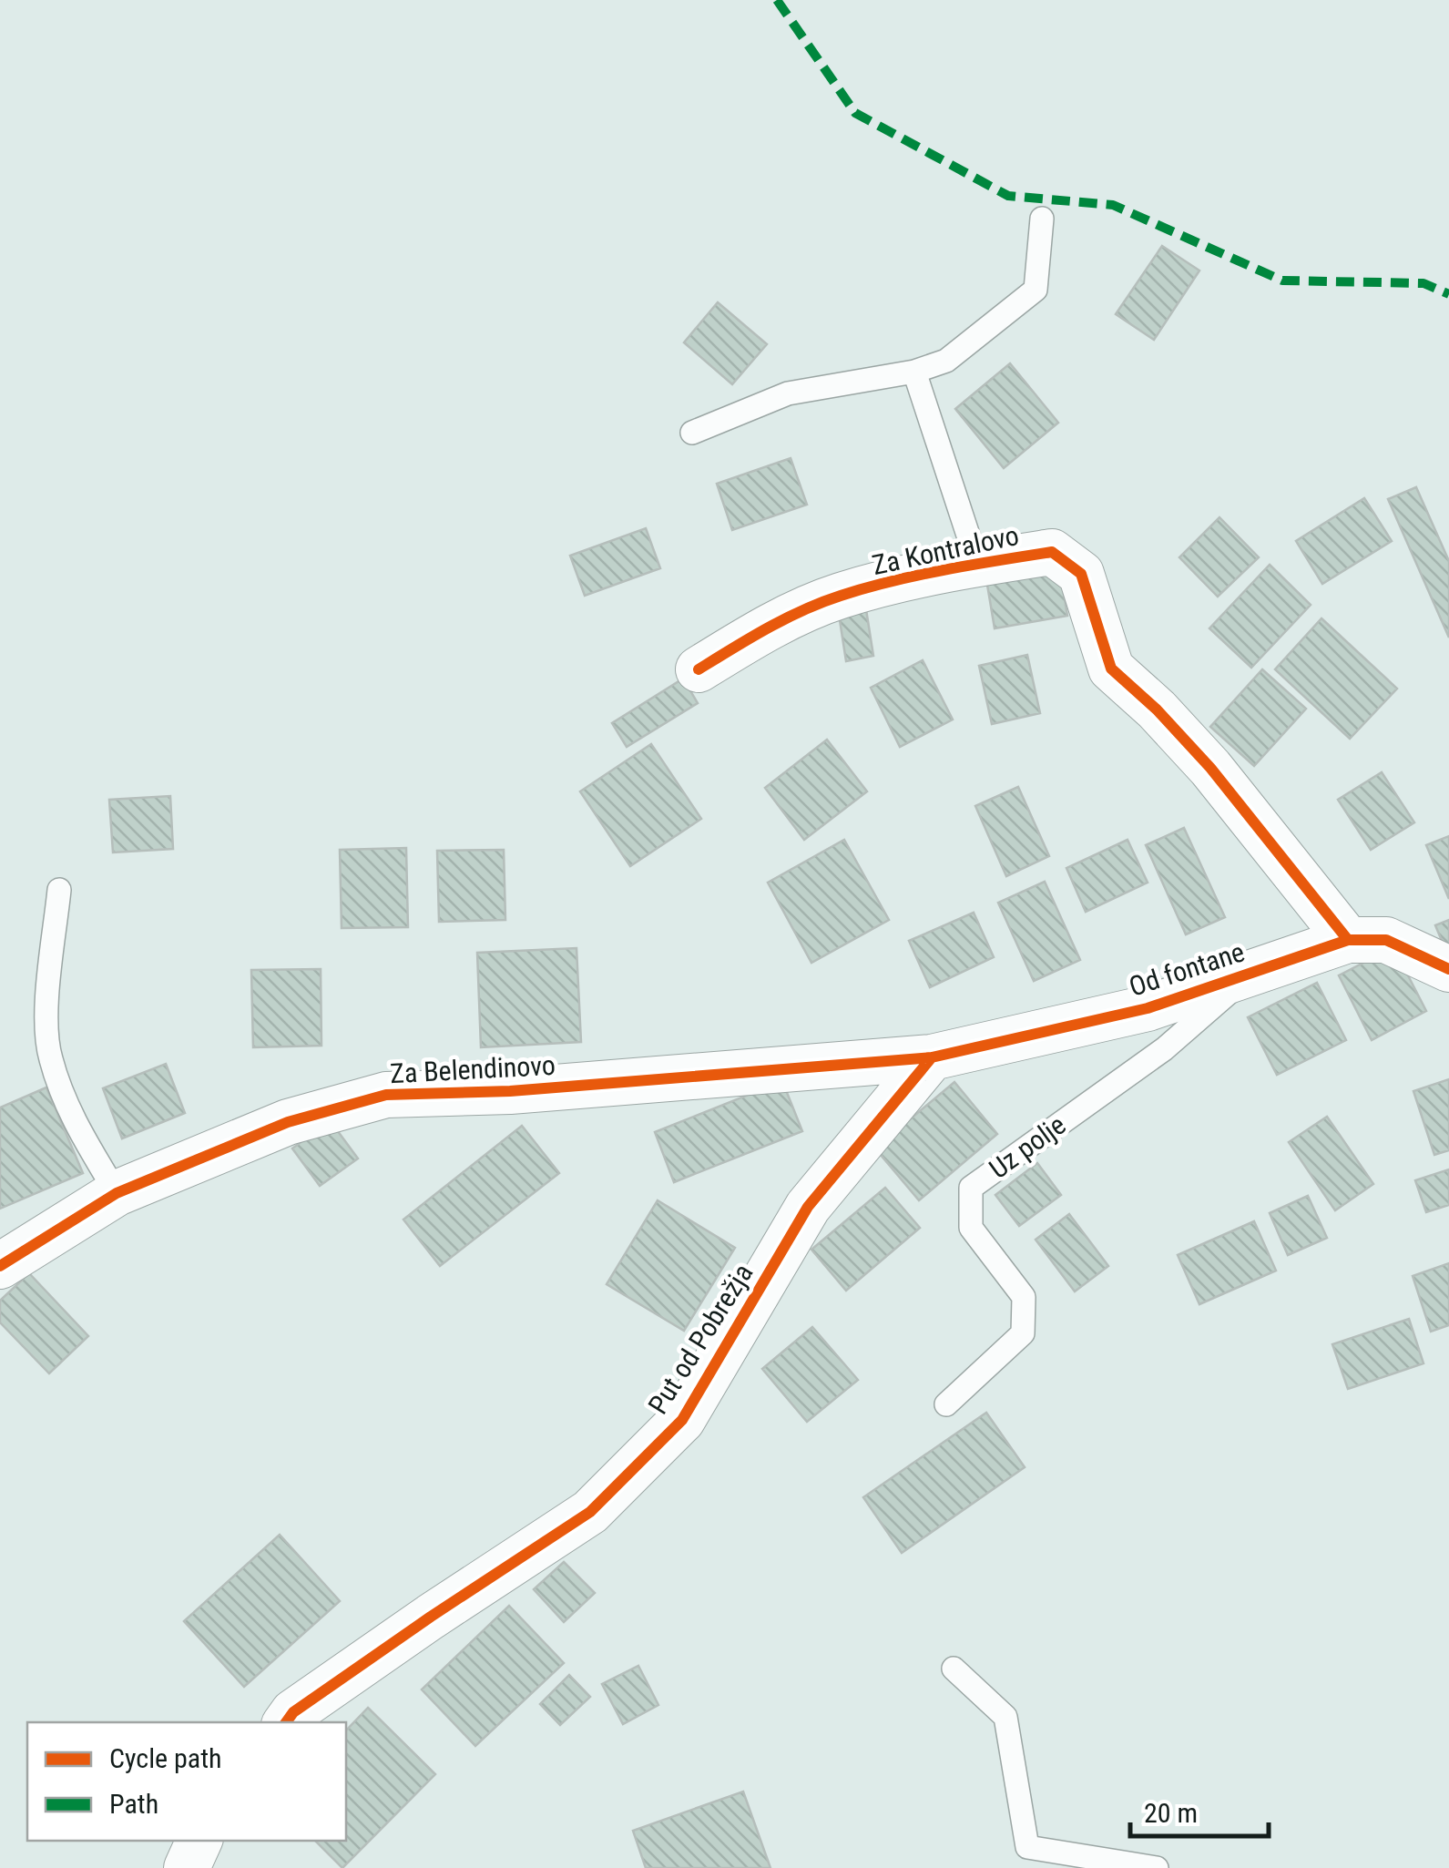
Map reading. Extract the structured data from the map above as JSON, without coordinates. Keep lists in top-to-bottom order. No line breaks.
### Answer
{"streets":{"street":["Za Kontralovo","Od fontane","Za Belendinovo","Put od Pobrežja"],"lane":["Uz polje"]},"crossings":[["Za Kontralovo","Od fontane"],["Od fontane","Za Belendinovo"],["Od fontane","Uz polje"],["Od fontane","Put od Pobrežja"],["Za Belendinovo","Put od Pobrežja"]],"legend":["Cycle path","Path"],"scale_bar":"20 m"}
